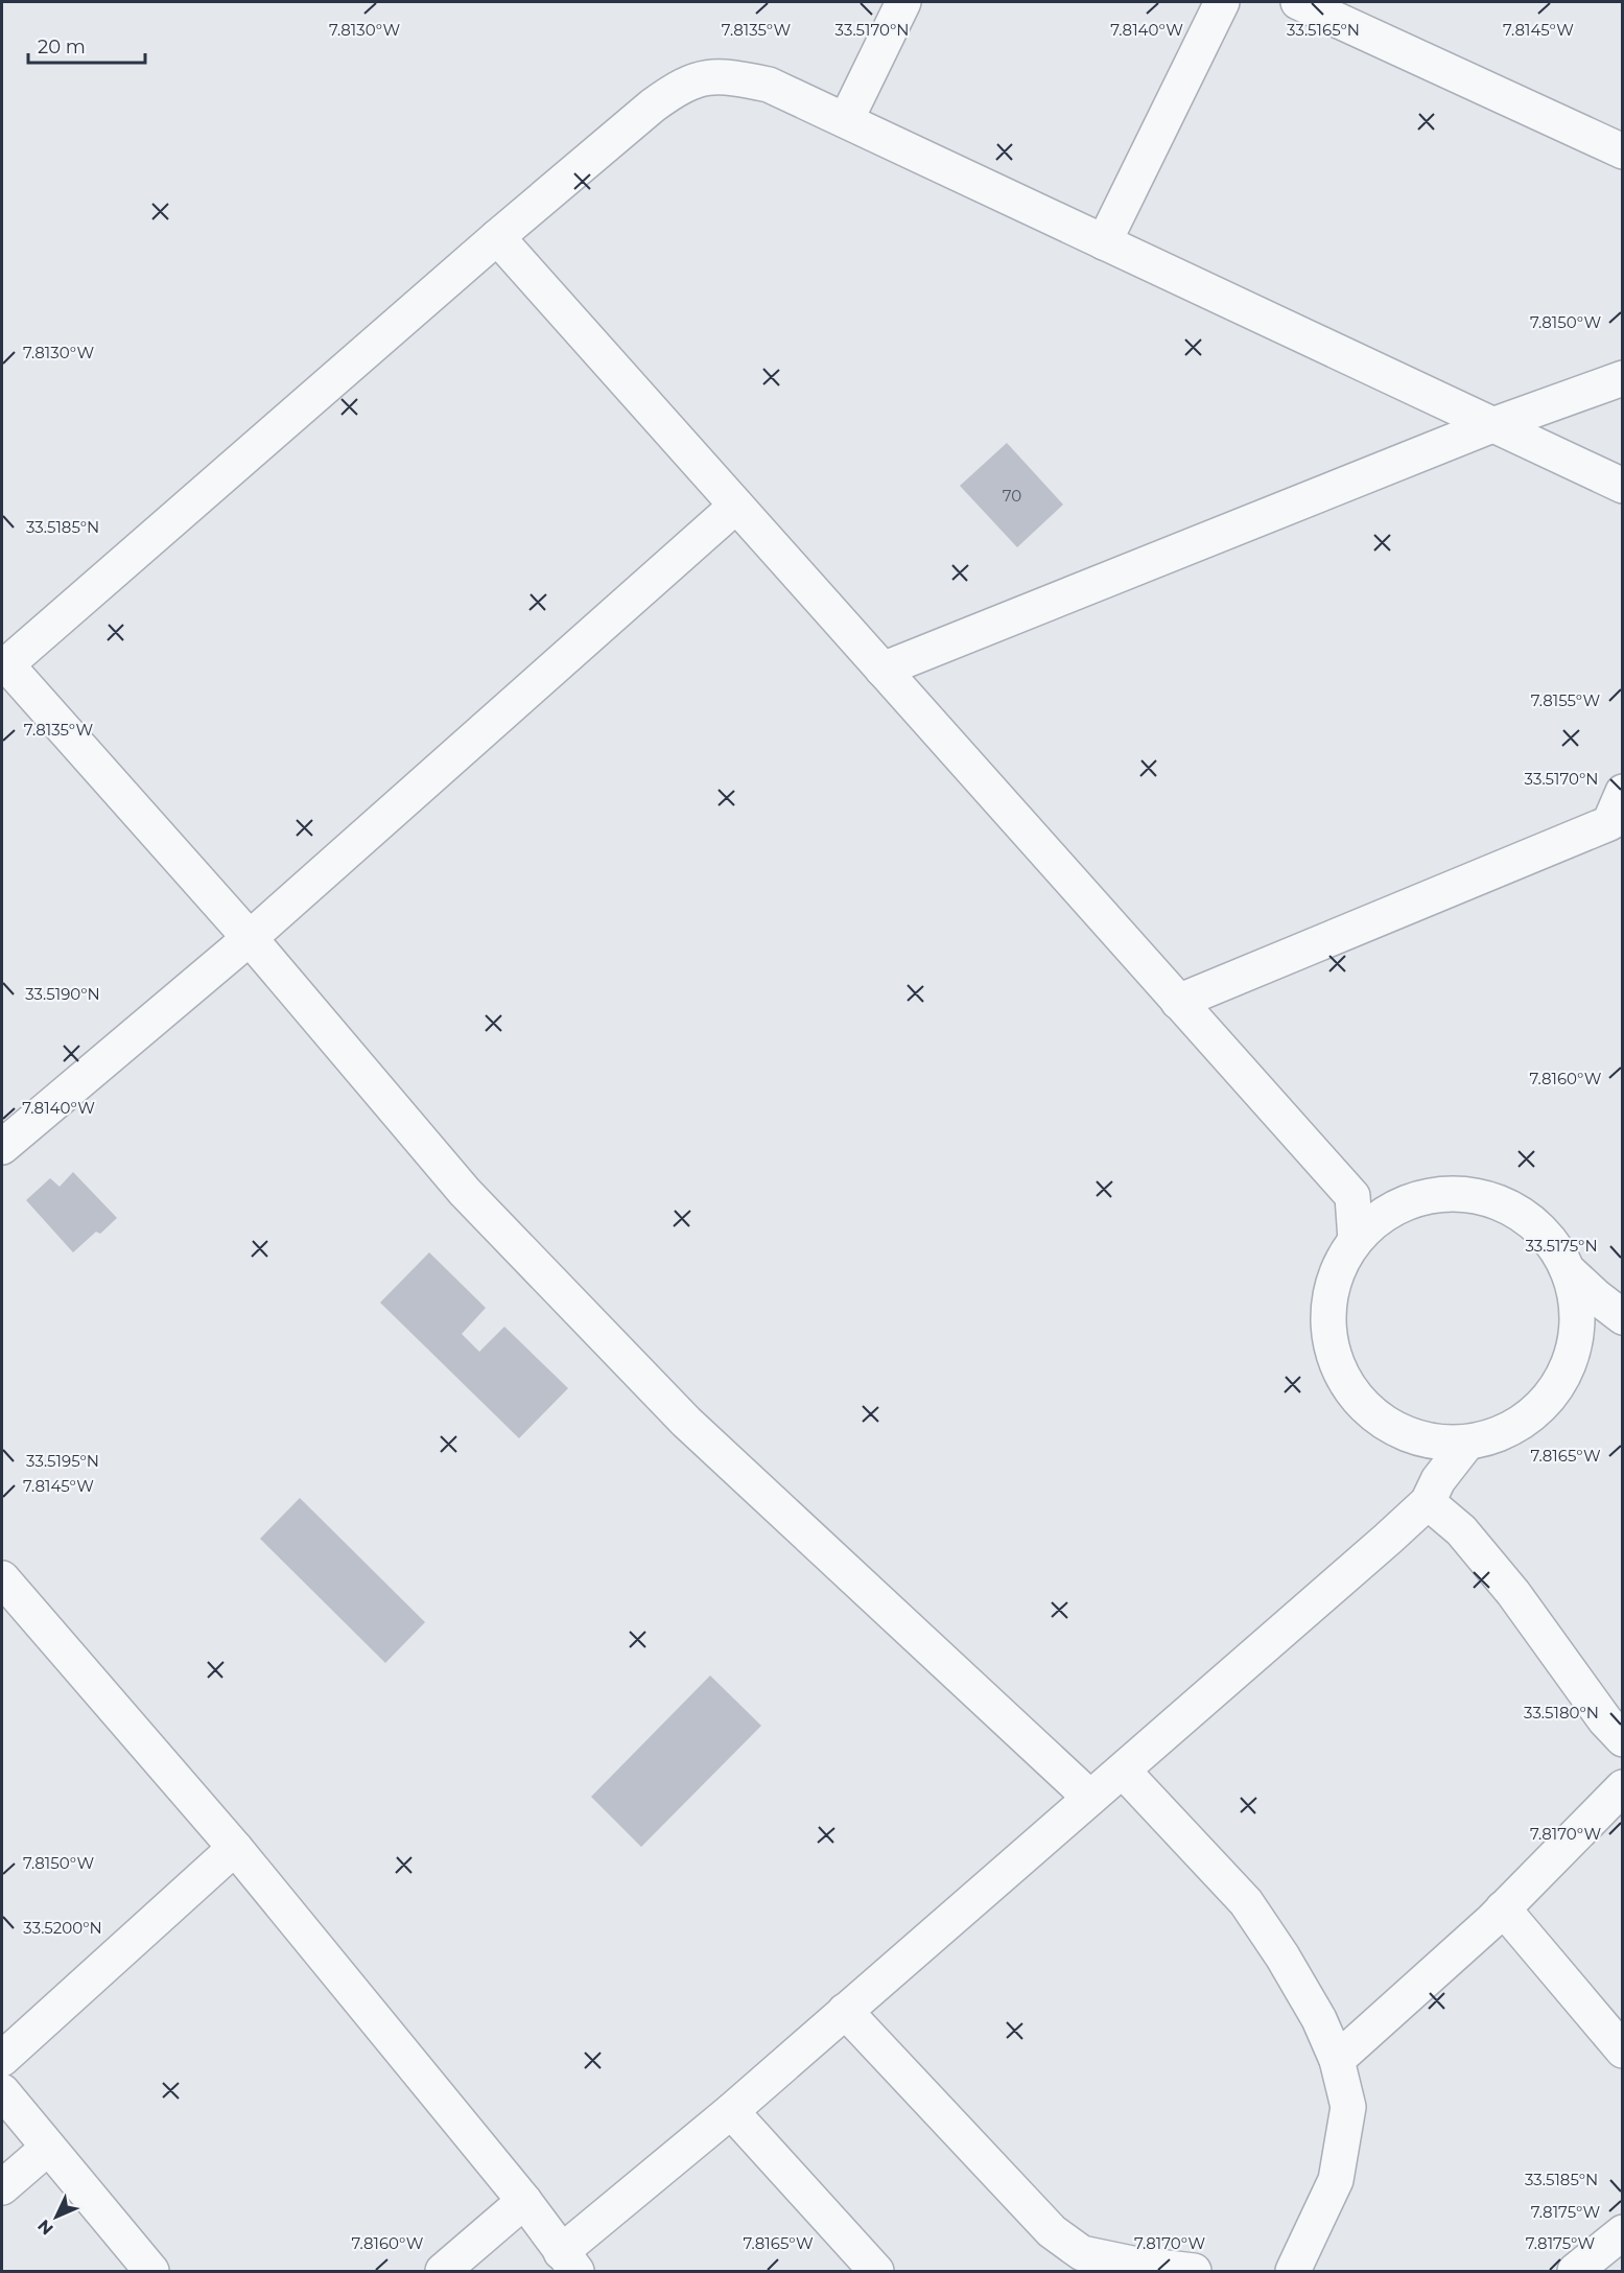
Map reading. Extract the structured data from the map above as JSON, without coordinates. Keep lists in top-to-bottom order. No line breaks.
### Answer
{"house_numbers":["70"],"scale_bar":"20 m","north":"bottom left","coordinates":["7.8130°W","7.8135°W","7.8140°W","7.8145°W","33.5170°N","33.5165°N","7.8150°W","33.5185°N","7.8155°W","33.5190°N","7.8160°W","33.5175°N","7.8165°W","33.5195°N","33.5180°N","7.8170°W","33.5200°N","7.8175°W"]}
